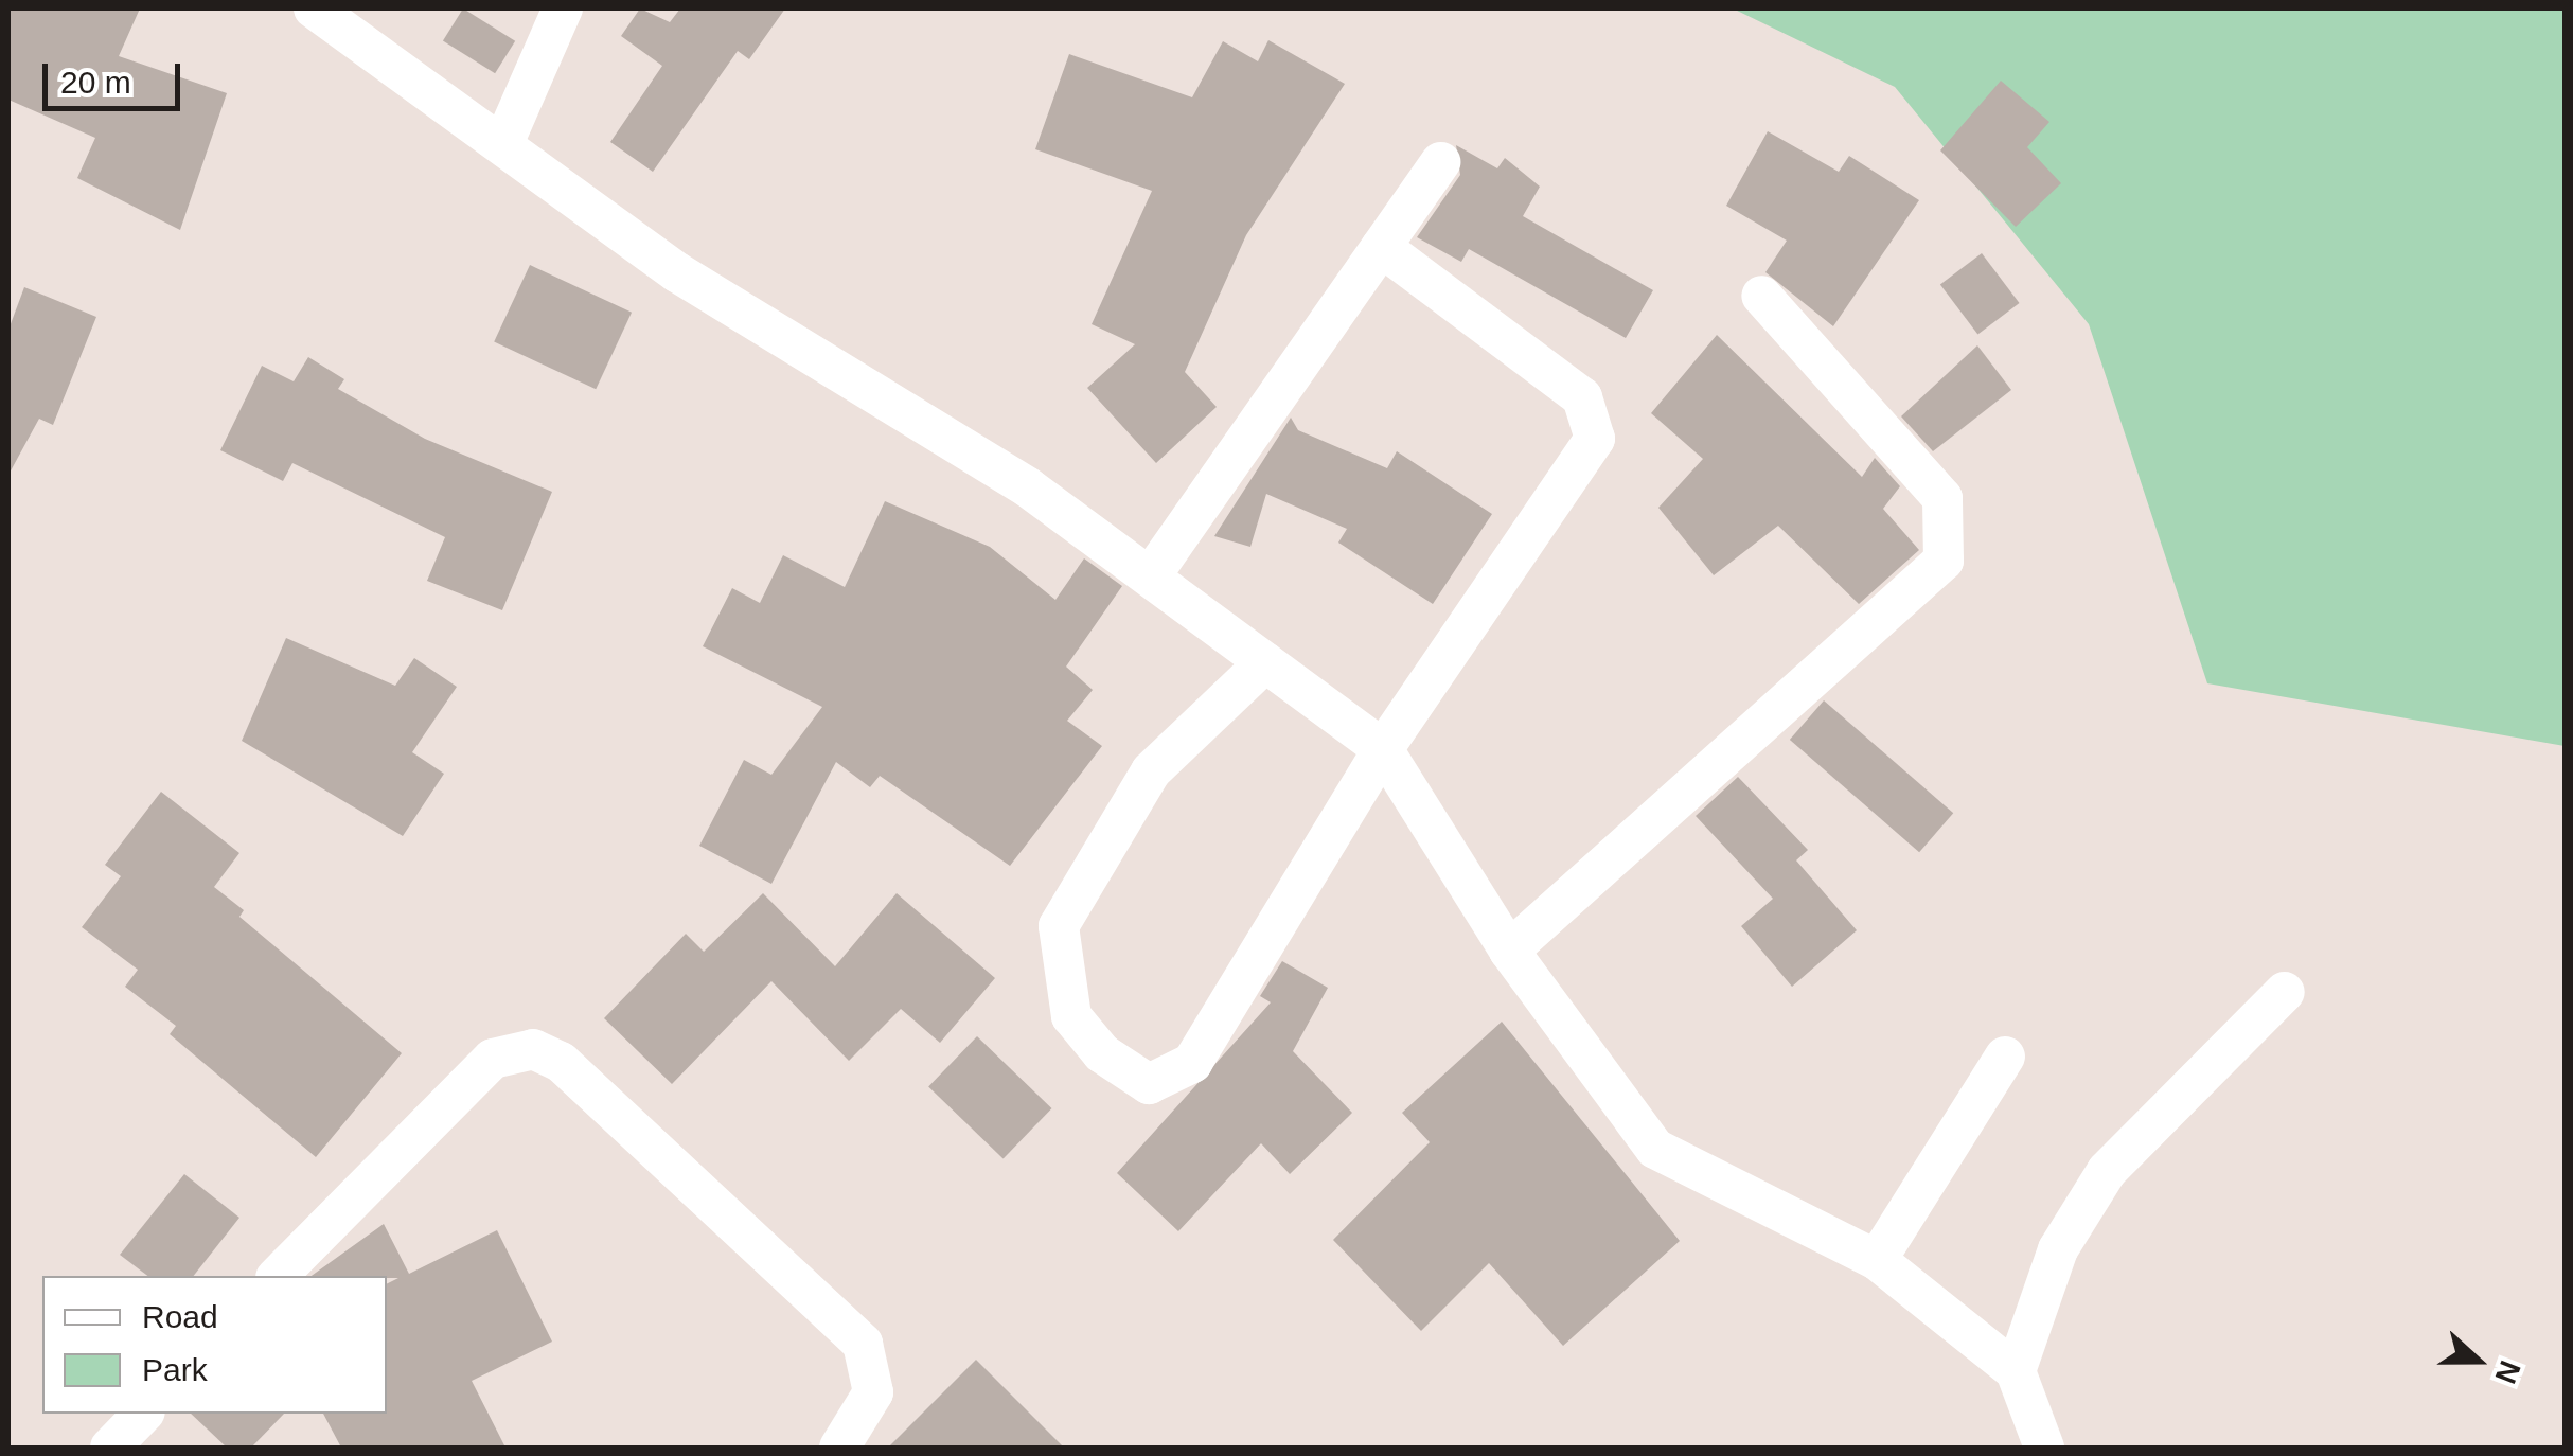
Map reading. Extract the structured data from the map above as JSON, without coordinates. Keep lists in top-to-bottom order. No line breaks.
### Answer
{"legend":["Road","Park"],"scale_bar":"20 m","north":"right"}
